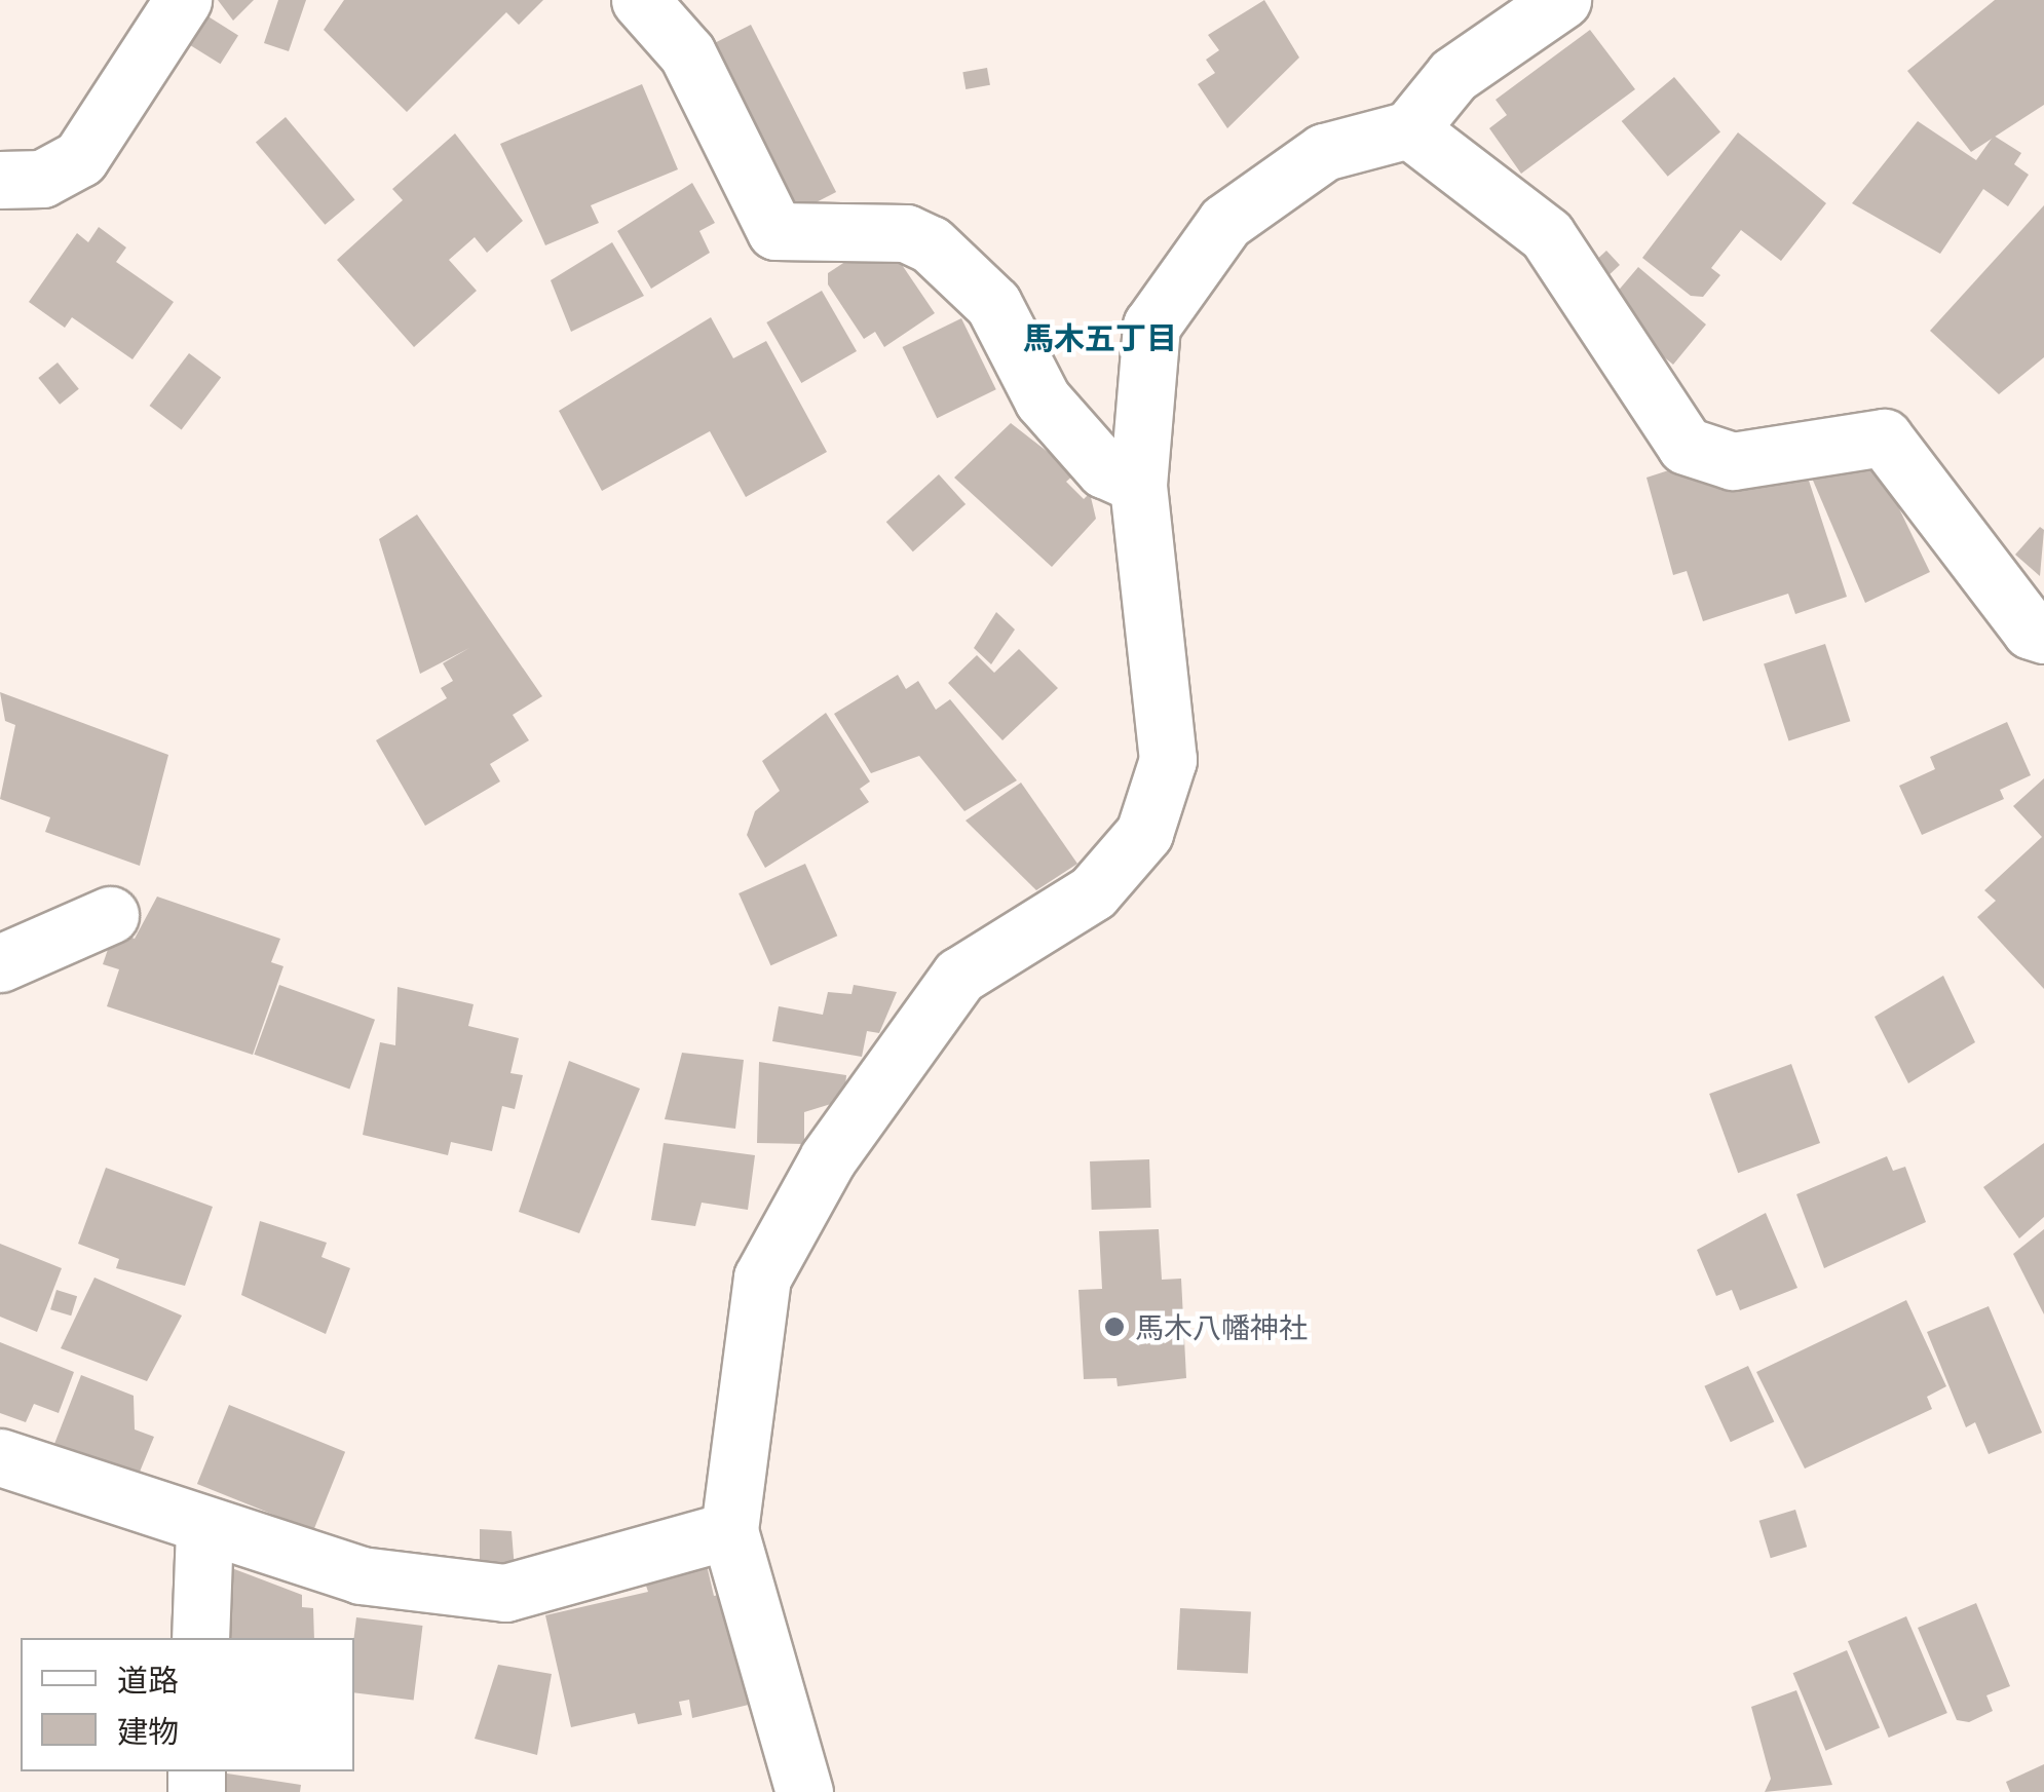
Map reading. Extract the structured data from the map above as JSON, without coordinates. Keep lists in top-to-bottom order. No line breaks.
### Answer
{"districts":["馬木五丁目"],"places":["馬木八幡神社"],"legend":["道路","建物"]}
